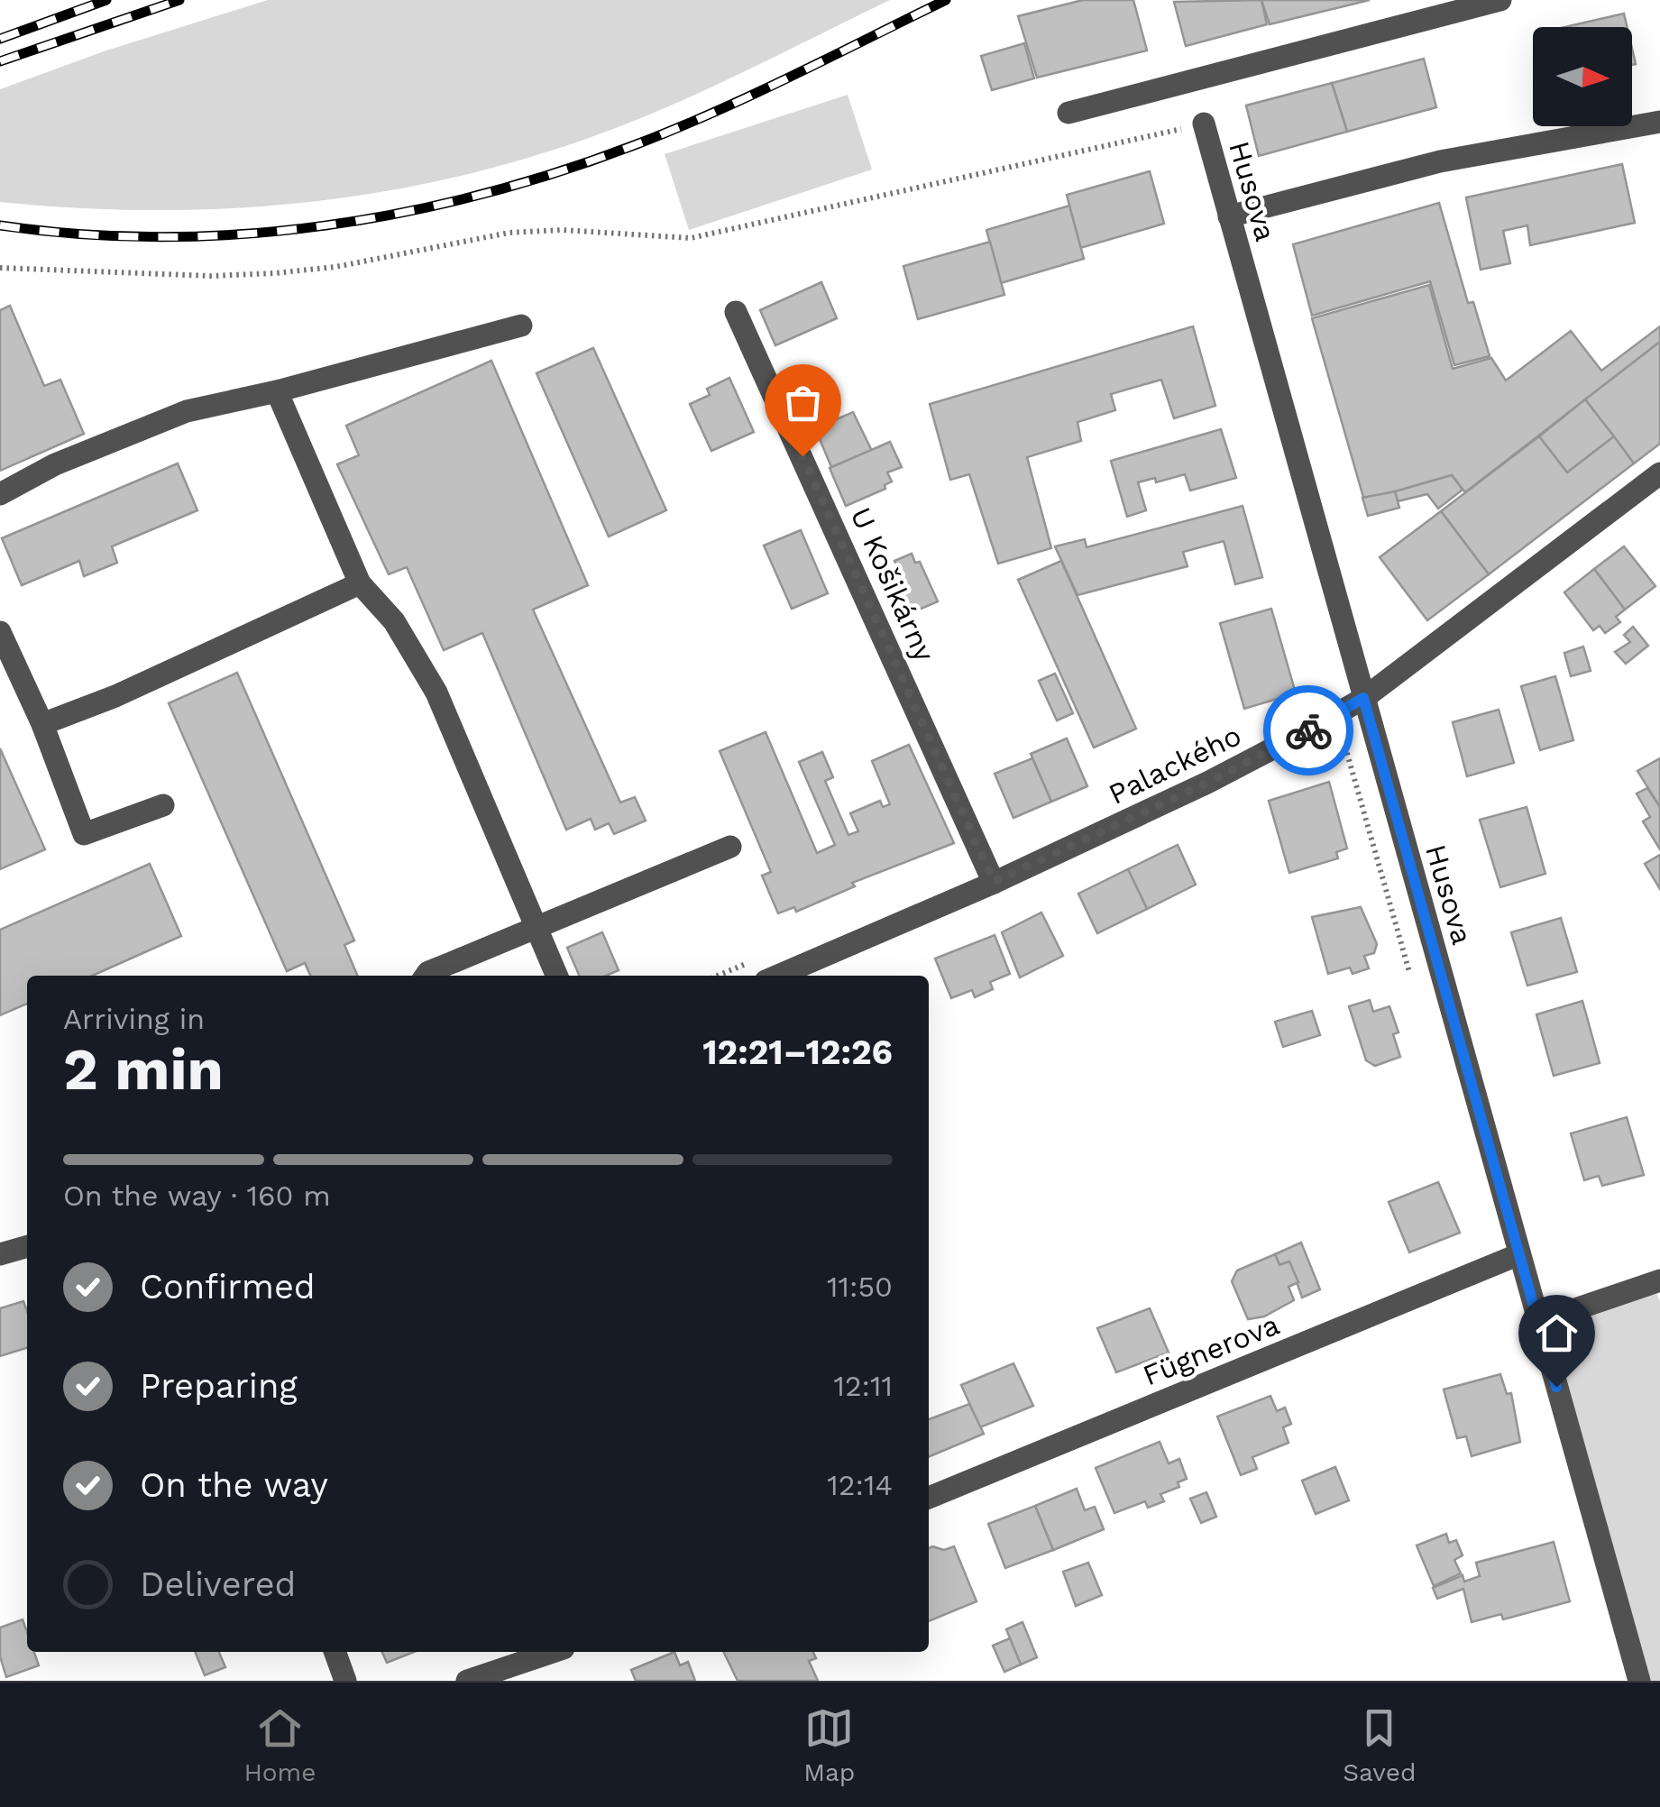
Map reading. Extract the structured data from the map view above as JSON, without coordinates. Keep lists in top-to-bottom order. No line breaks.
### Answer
{"streets":{"street":["Husova","U Košikárny","Palackého","Fügnerova"]},"crossings":[["Husova","Palackého"],["Husova","Fügnerova"],["U Košikárny","Palackého"]],"north":"right","page":{"heading":["2 min","Arriving in","12:21–12:26"],"bar":"On the way · 160 m","list":[["Confirmed","11:50"],["Preparing","12:11"],["On the way","12:14"],"Delivered"],"tabs":["Home","Map","Saved"]}}
